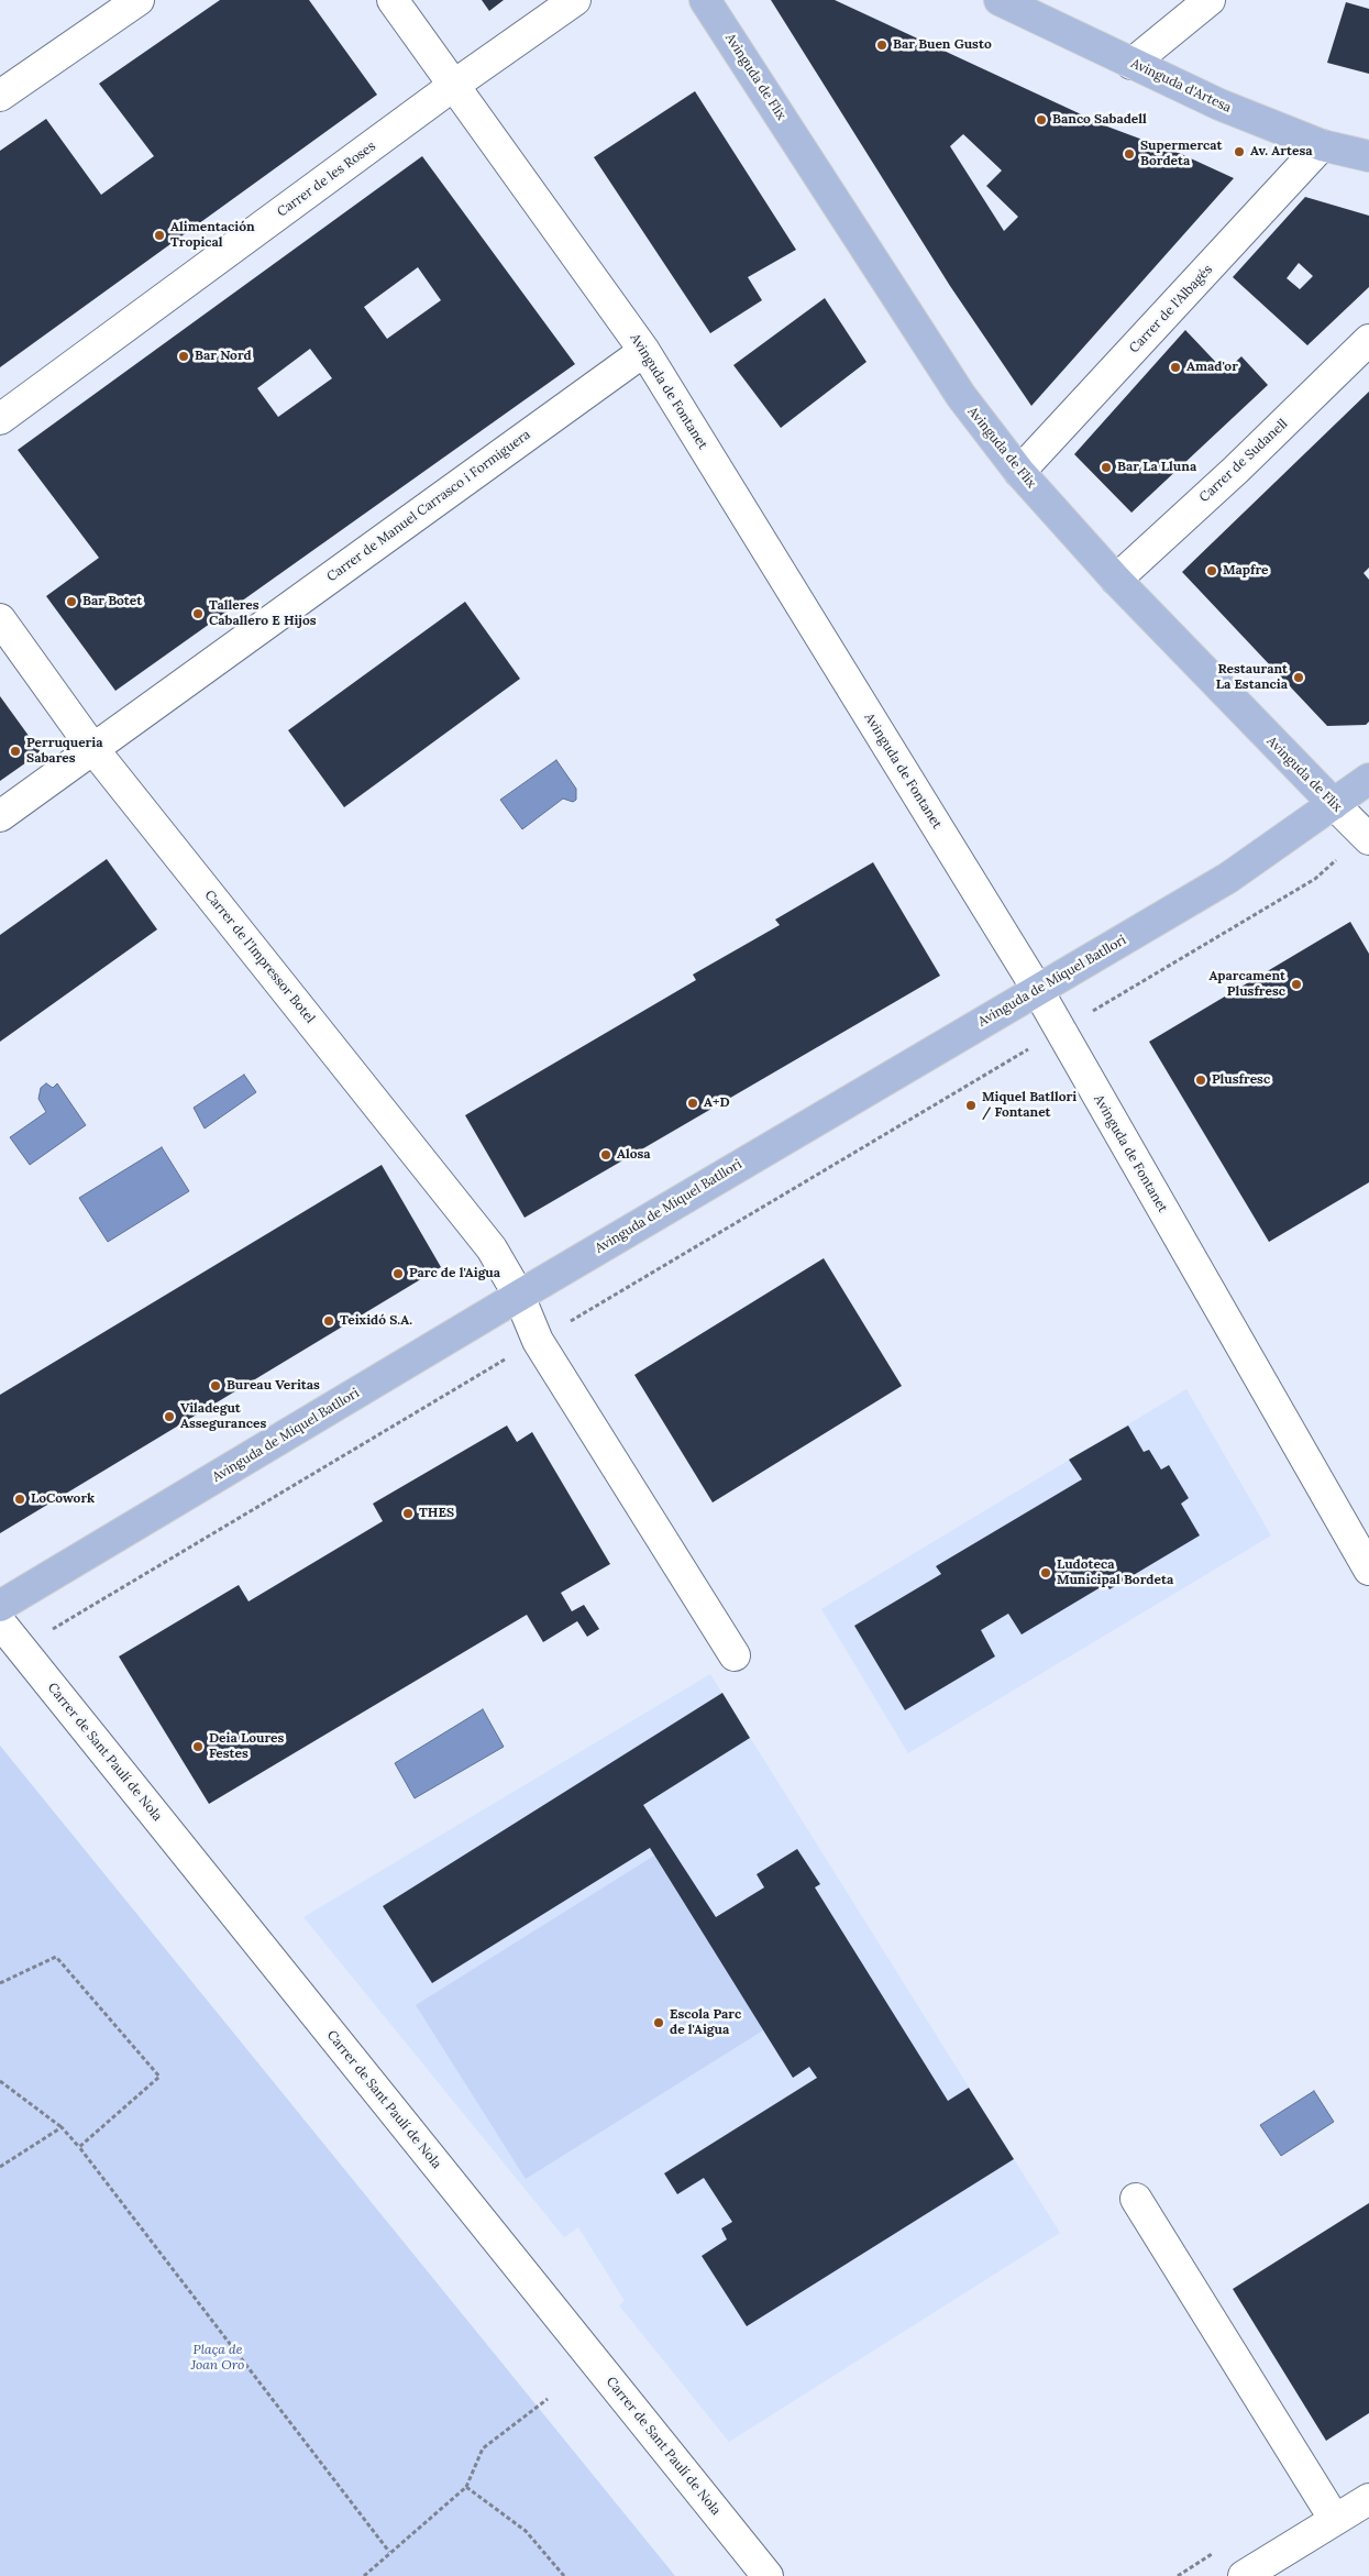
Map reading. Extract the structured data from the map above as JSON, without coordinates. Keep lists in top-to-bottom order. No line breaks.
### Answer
{"streets":{"main road":["Avinguda de Flix","Avinguda d'Artesa","Avinguda de Miquel Batllori"],"street":["Carrer de les Roses","Carrer de l'Albagés","Avinguda de Fontanet","Carrer de Sudanell","Carrer de Manuel Carrasco i Formiguera","Carrer de l'Impressor Botel","Carrer de Sant Paulí de Nola"]},"crossings":[["Avinguda de Flix","Carrer de l'Albagés"],["Avinguda de Flix","Carrer de Sudanell"],["Avinguda de Flix","Avinguda de Miquel Batllori"],["Avinguda d'Artesa","Carrer de l'Albagés"],["Carrer de les Roses","Avinguda de Fontanet"],["Avinguda de Fontanet","Carrer de Manuel Carrasco i Formiguera"],["Avinguda de Fontanet","Avinguda de Miquel Batllori"],["Carrer de Manuel Carrasco i Formiguera","Carrer de l'Impressor Botel"],["Carrer de l'Impressor Botel","Avinguda de Miquel Batllori"]],"parks":["Plaça de Joan Oro"],"places":["Bar Buen Gusto","Banco Sabadell","Av. Artesa","Supermercat Bordeta","Alimentación Tropical","Bar Nord","Amad'or","Bar La Lluna","Mapfre","Bar Botet","Talleres Caballero E Hijos","Restaurant La Estancia","Perruqueria Sabares","Aparcament Plusfresc","Plusfresc","A+D","Miquel Batllori / Fontanet","Alosa","Parc de l'Aigua","Teixidó S.A.","Bureau Veritas","Viladegut Assegurances","LoCowork","THES","Ludoteca Municipal Bordeta","Deia Loures Festes","Escola Parc de l'Aigua"]}
